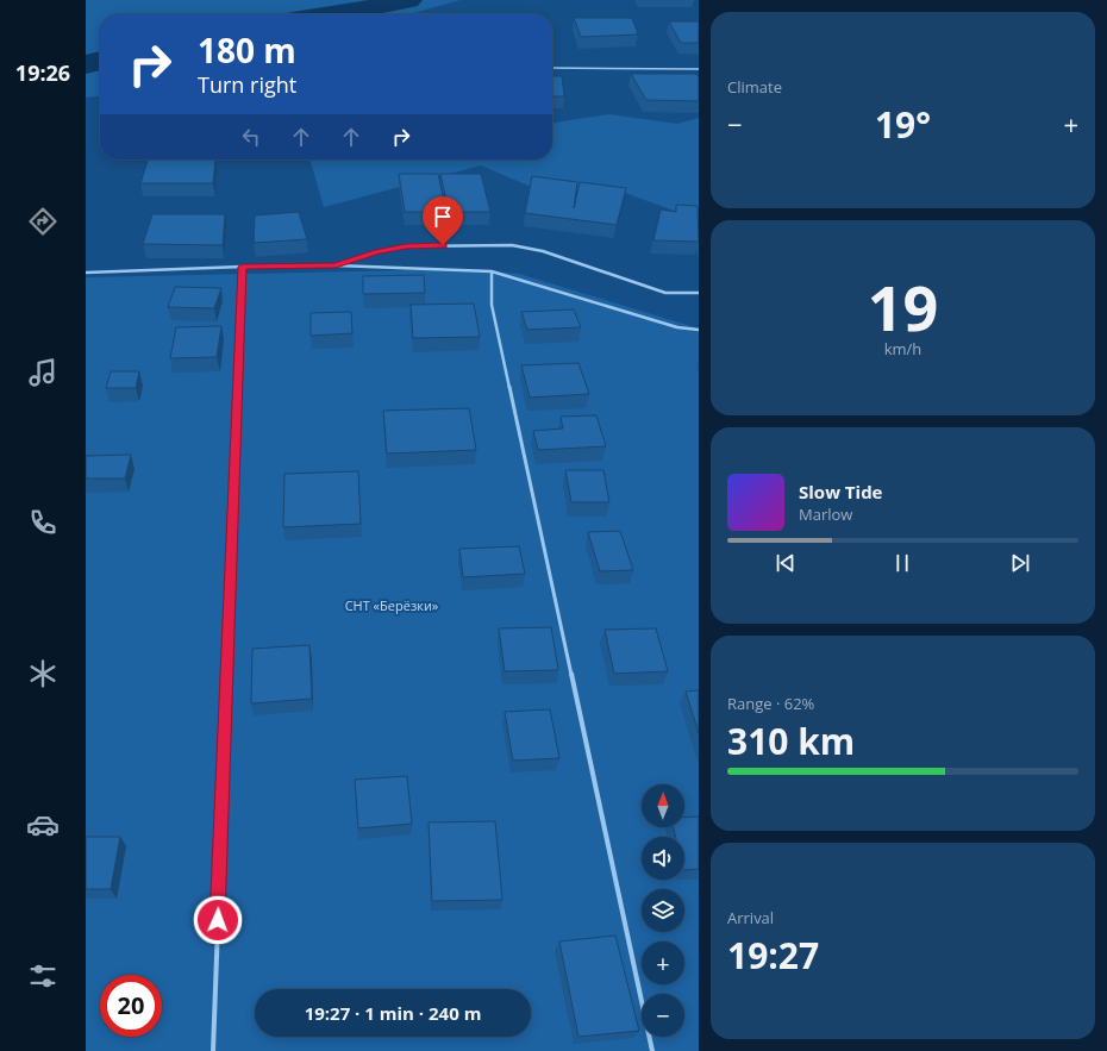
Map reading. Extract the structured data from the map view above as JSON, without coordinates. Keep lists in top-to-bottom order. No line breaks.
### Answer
{"parks":["СНТ «Берёзки»"],"north":"top","page":{"tabs":"19:26","tile":["Climate",["19","km/h"],["Range · 62%","310 km"],["Arrival","19:27"]],"turn":["180 m","Turn right"],"heat":["−","19°","+"],"song":["Slow Tide","Marlow"],"map_buttons":["+","−"],"limit":"20","trip":"19:27 · 1 min · 240 m"}}
